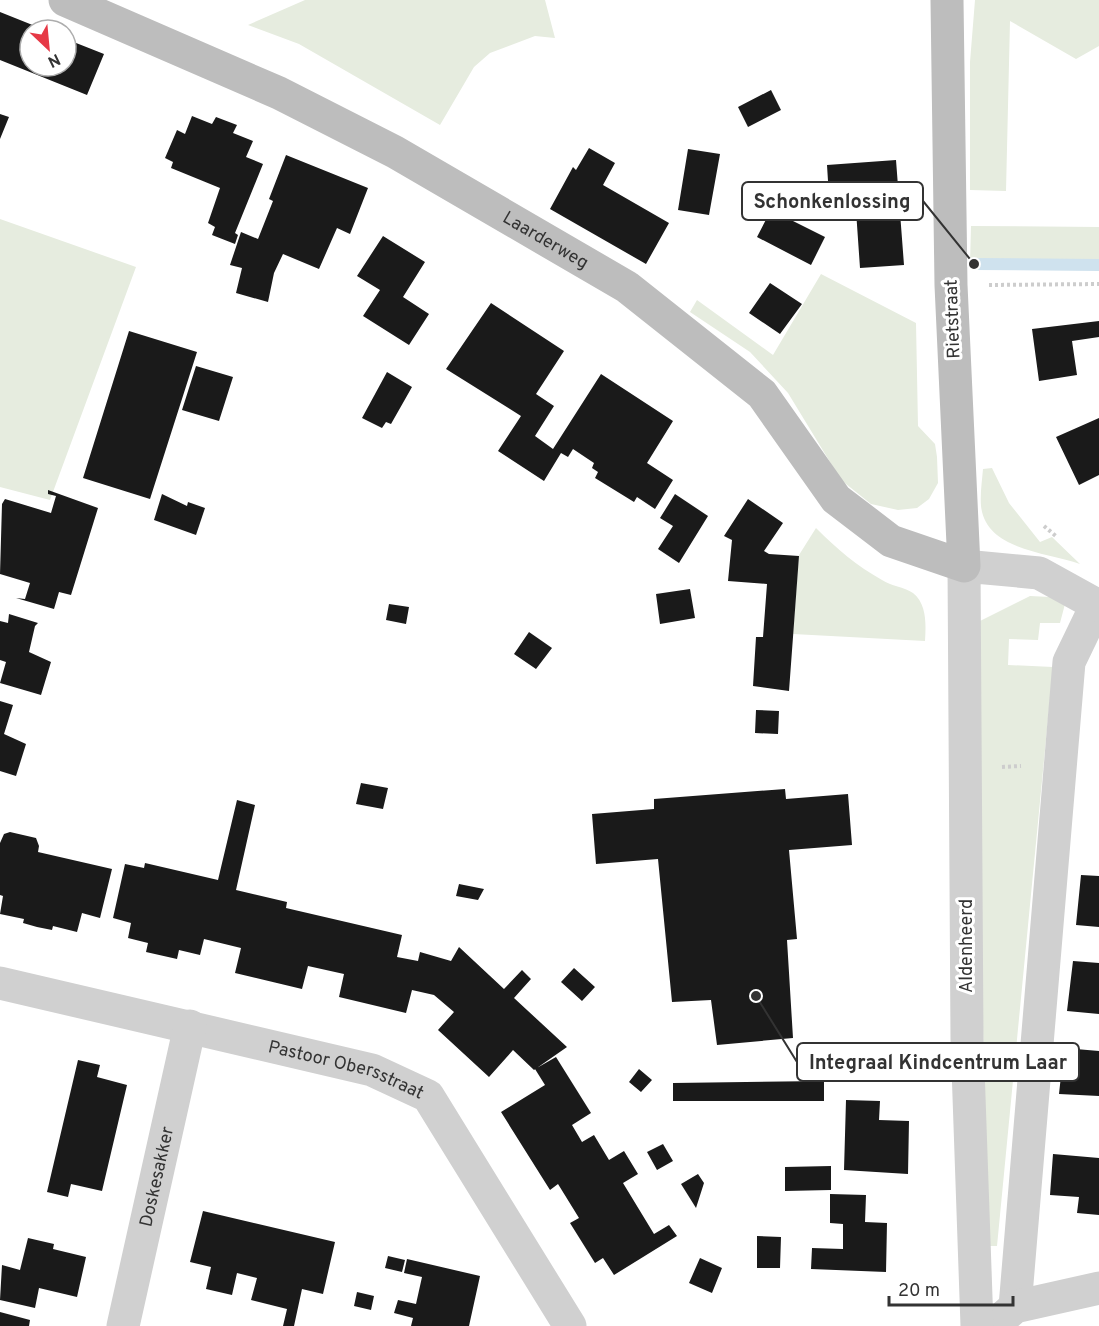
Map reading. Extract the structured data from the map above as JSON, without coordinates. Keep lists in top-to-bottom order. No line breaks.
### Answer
{"streets":{"street":["Laarderweg","Rietstraat","Aldenheerd","Pastoor Obersstraat","Doskesakker"]},"crossings":[["Laarderweg","Rietstraat"],["Laarderweg","Aldenheerd"],["Rietstraat","Aldenheerd"],["Pastoor Obersstraat","Doskesakker"]],"places":["Schonkenlossing","Integraal Kindcentrum Laar"],"scale_bar":"20 m","north":"bottom right"}
